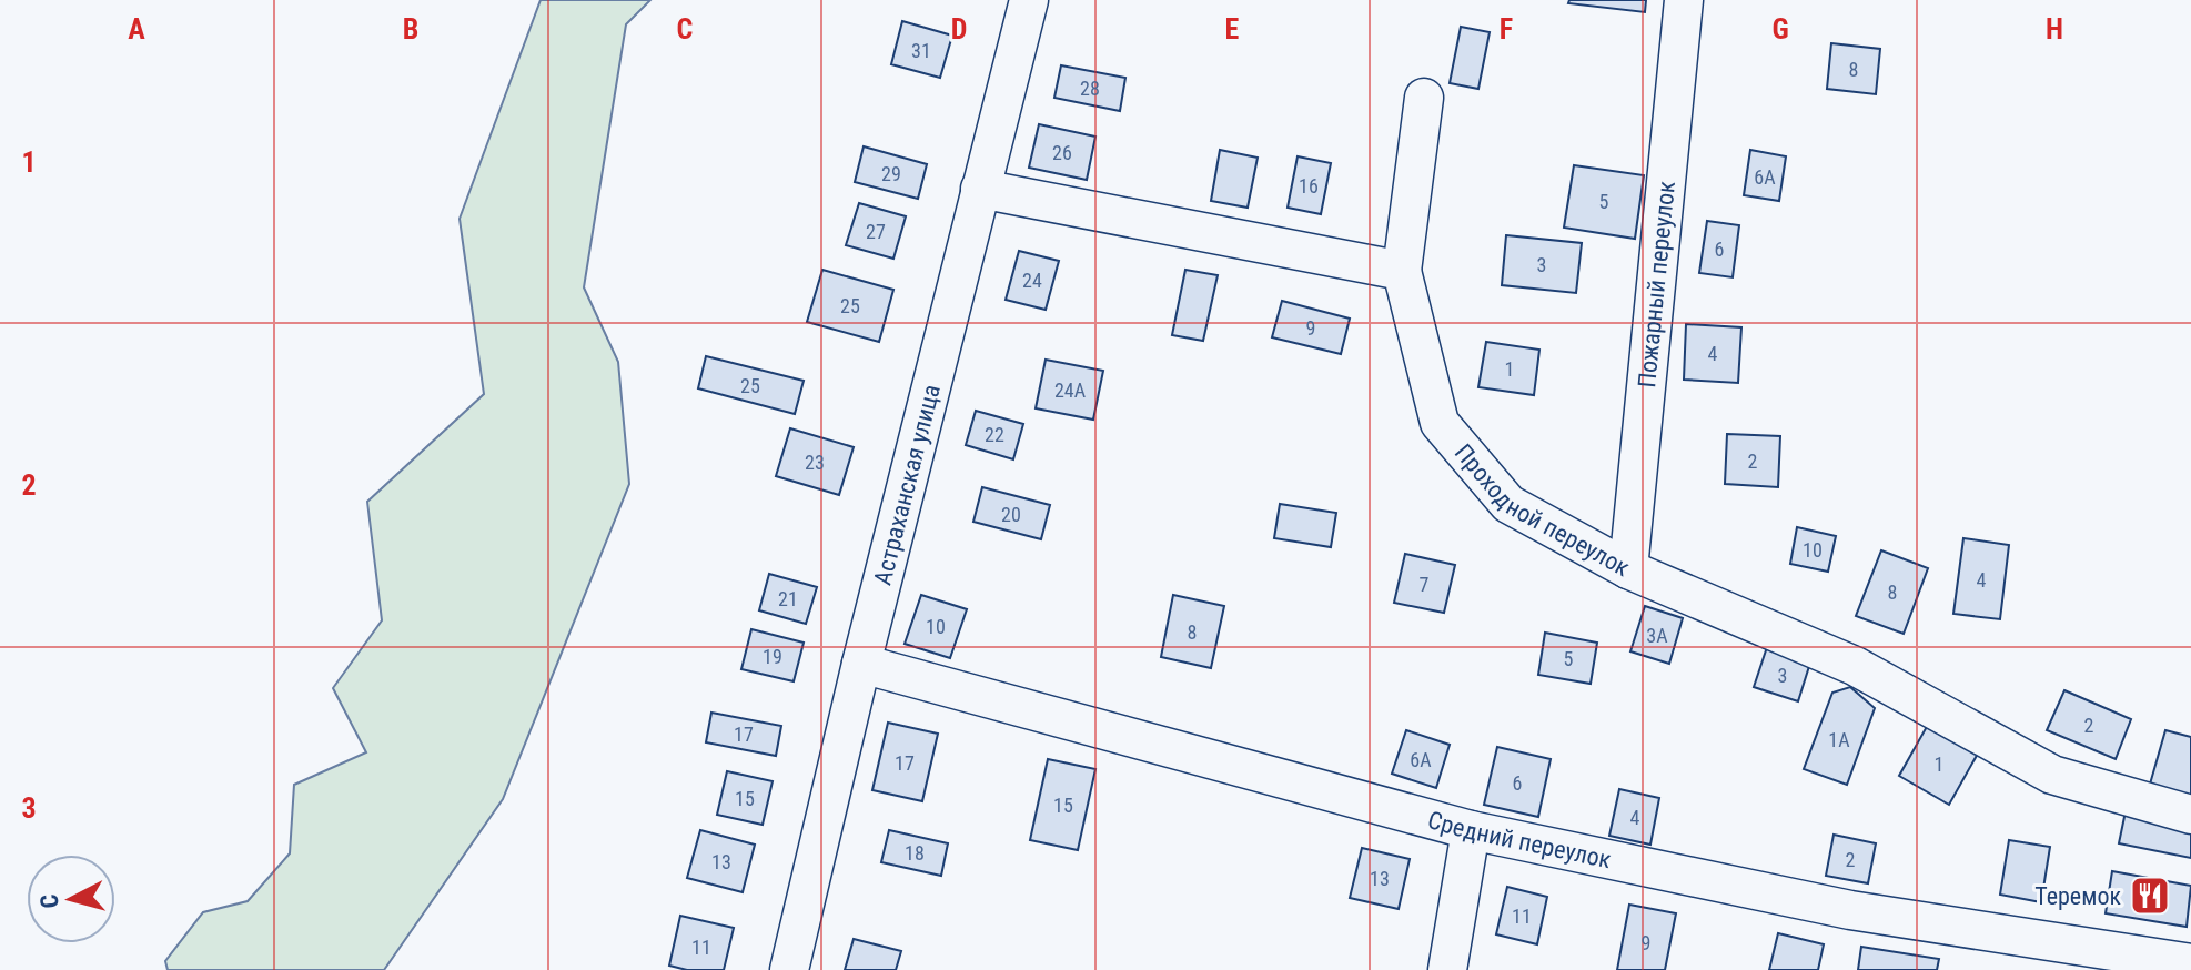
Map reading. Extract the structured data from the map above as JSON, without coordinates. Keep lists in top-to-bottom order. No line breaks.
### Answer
{"streets":{"street":["Пожарный переулок","Астраханская улица","Проходной переулок","Средний переулок"]},"crossings":[["Пожарный переулок","Проходной переулок"],["Астраханская улица","Средний переулок"]],"places":{"restaurant":["Теремок"]},"house_numbers":["31","8","28","26","29","6А","16","5","27","6","3","24","25","9","4","1","25","24А","22","2","23","20","10","4","7","8","21","10","8","3А","19","5","3","2","17","1А","6А","17","1","6","15","15","4","18","2","13","13","11","9","11"],"north":"left","grid":{"columns":["A","B","C","D","E","F","G","H"],"rows":["1","2","3"]}}
